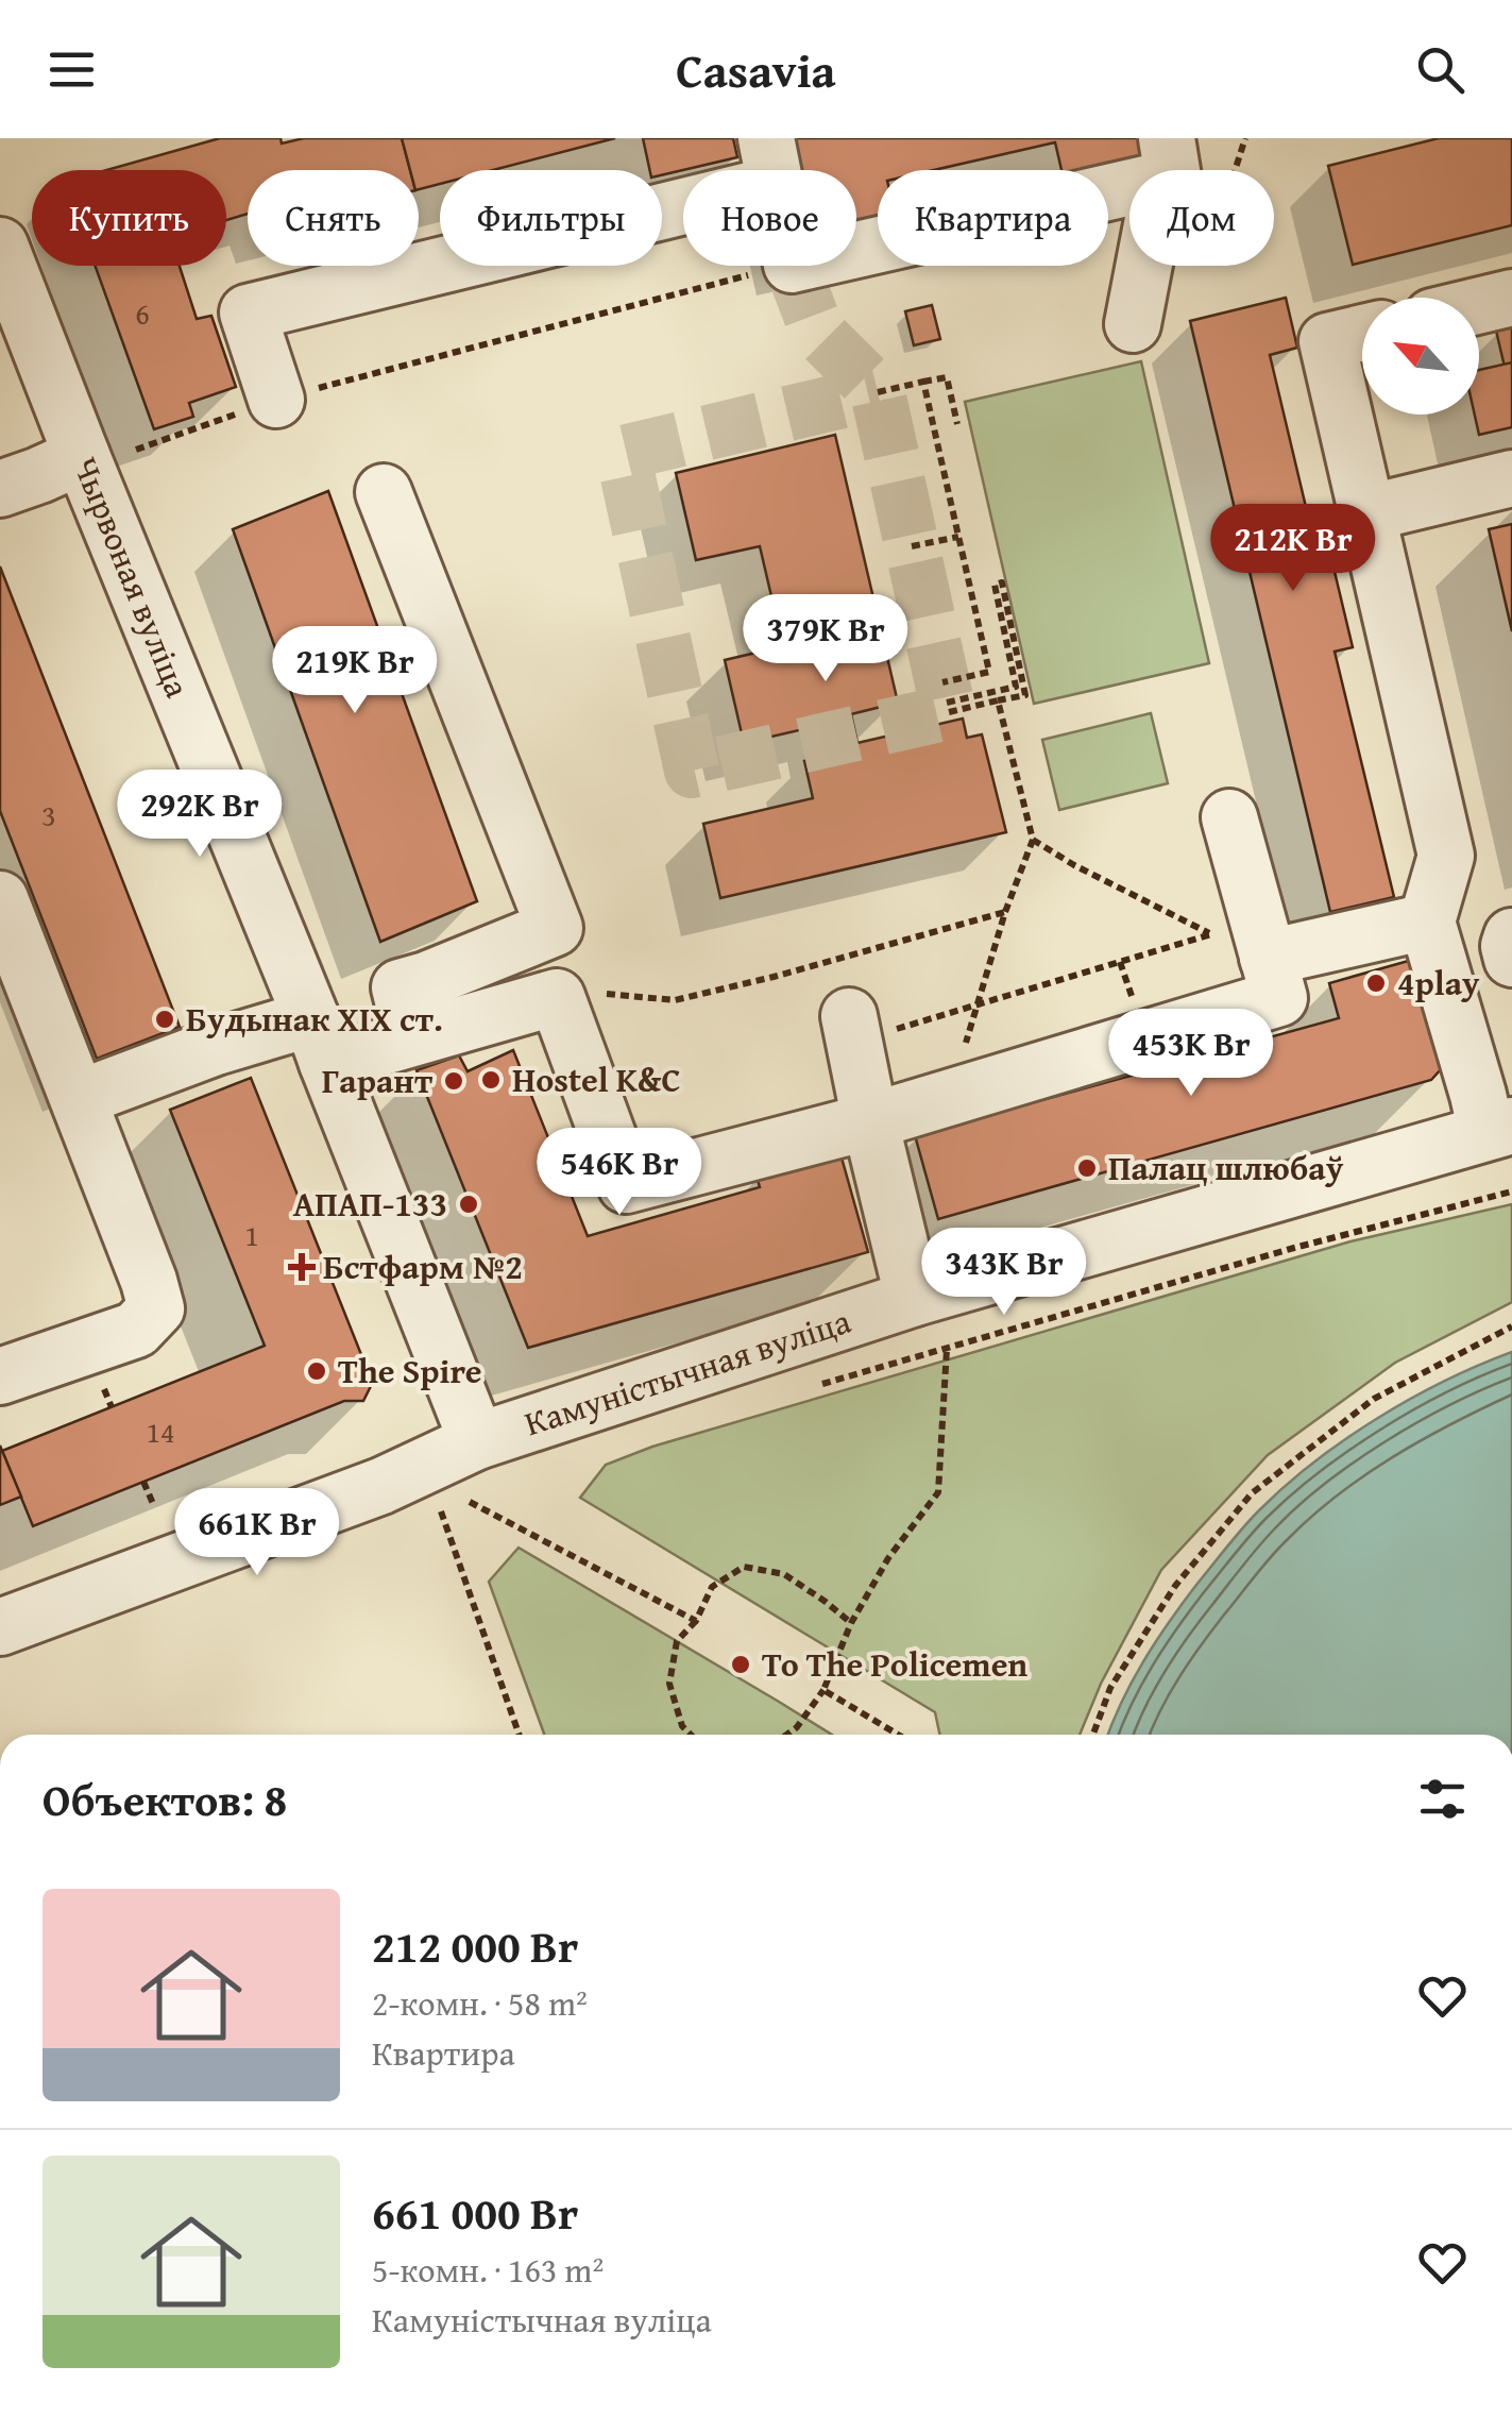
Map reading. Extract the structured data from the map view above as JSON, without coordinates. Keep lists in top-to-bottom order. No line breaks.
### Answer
{"streets":{"street":["Чырвоная вуліца","Камуністычная вуліца"]},"crossings":[["Чырвоная вуліца","Камуністычная вуліца"]],"places":{"other":["4play","Будынак XIX ст.","Hostel K&C","Гарант","Палац шлюбаў","АПАП-133","The Spire","To The Policemen"],"health":["Бстфарм №2"]},"house_numbers":["6","3","1","14"],"north":"top left","page":{"header":"Casavia","chip":["Купить","Снять","Фильтры","Новое","Квартира","Дом"],"price":["212K Br","379K Br","219K Br","292K Br","453K Br","546K Br","343K Br","661K Br"],"heading":"Объектов: 8","list":[{"name":"212 000 Br","note":"2-комн. · 58 m² · Квартира"},{"name":"661 000 Br","note":"5-комн. · 163 m² · Камуністычная вуліца"}]}}
